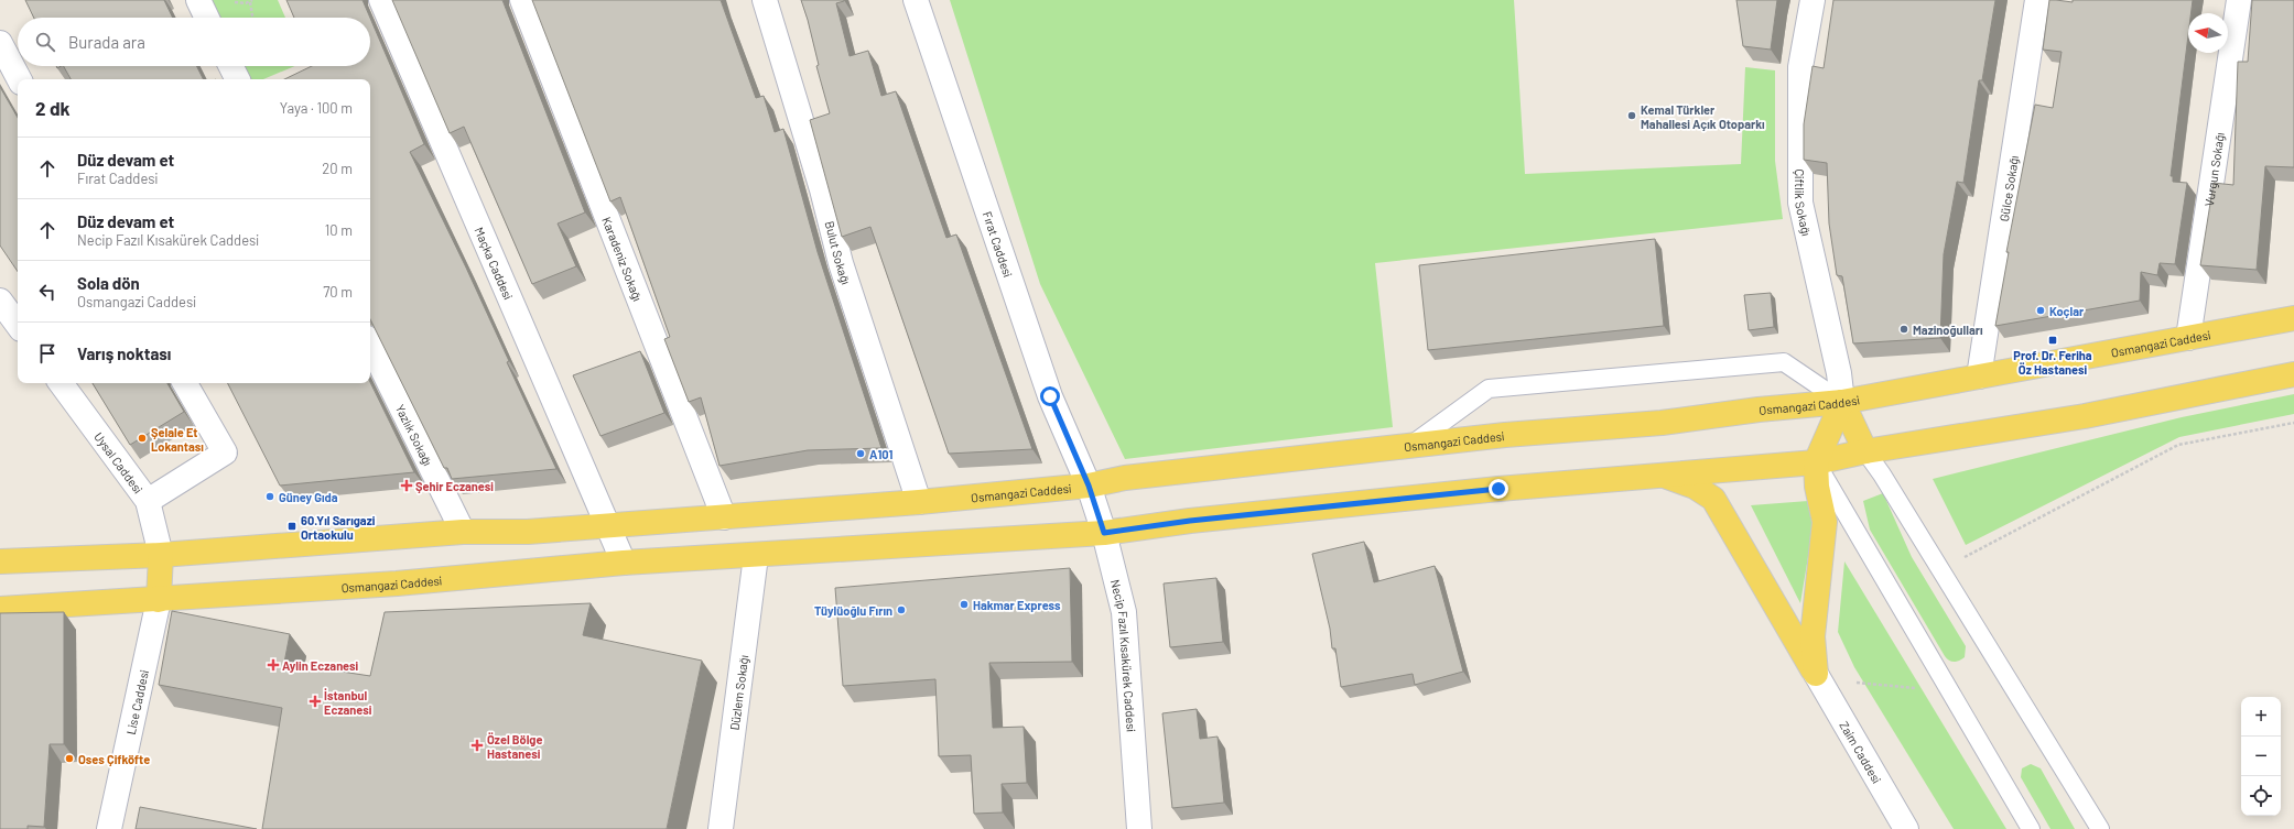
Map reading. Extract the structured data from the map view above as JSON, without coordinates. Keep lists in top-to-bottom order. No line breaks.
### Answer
{"streets":{"main road":["Osmangazi Caddesi"],"street":["Vurgun Sokağı","Gülce Sokağı","Çiftlik Sokağı","Fırat Caddesi","Bulut Sokağı","Karadeniz Sokağı","Maçka Caddesi","Yazlık Sokağı","Uysal Caddesi","Necip Fazıl Kısakürek Caddesi","Düzlem Sokağı","Lise Caddesi","Zaim Caddesi"]},"crossings":[["Vurgun Sokağı","Osmangazi Caddesi"],["Gülce Sokağı","Osmangazi Caddesi"],["Çiftlik Sokağı","Osmangazi Caddesi"],["Fırat Caddesi","Osmangazi Caddesi"],["Fırat Caddesi","Necip Fazıl Kısakürek Caddesi"],["Bulut Sokağı","Osmangazi Caddesi"],["Karadeniz Sokağı","Osmangazi Caddesi"],["Maçka Caddesi","Osmangazi Caddesi"],["Osmangazi Caddesi","Yazlık Sokağı"],["Osmangazi Caddesi","Uysal Caddesi"],["Osmangazi Caddesi","Necip Fazıl Kısakürek Caddesi"],["Osmangazi Caddesi","Düzlem Sokağı"],["Osmangazi Caddesi","Lise Caddesi"]],"places":{"other":["Kemal Türkler Mahallesi Açık Otoparkı","Koçlar","Mazinoğulları","Şelale Et Lokantası","A101","Güney Gıda","Hakmar Express","Tüylüoğlu Fırın","Oses Çifköfte"],"transit":["Prof. Dr. Feriha Öz Hastanesi","60.Yıl Sarıgazi Ortaokulu"],"health":["Şehir Eczanesi","Aylin Eczanesi","İstanbul Eczanesi","Özel Bölge Hastanesi"]},"north":"left","page":{"search":"Burada ara","heading":["2 dk","Yaya · 100 m"],"list":[["Düz devam et","Fırat Caddesi","20 m"],["Düz devam et","Necip Fazıl Kısakürek Caddesi","10 m"],["Sola dön","Osmangazi Caddesi","70 m"],"Varış noktası"],"map_buttons":["+","−"]}}
